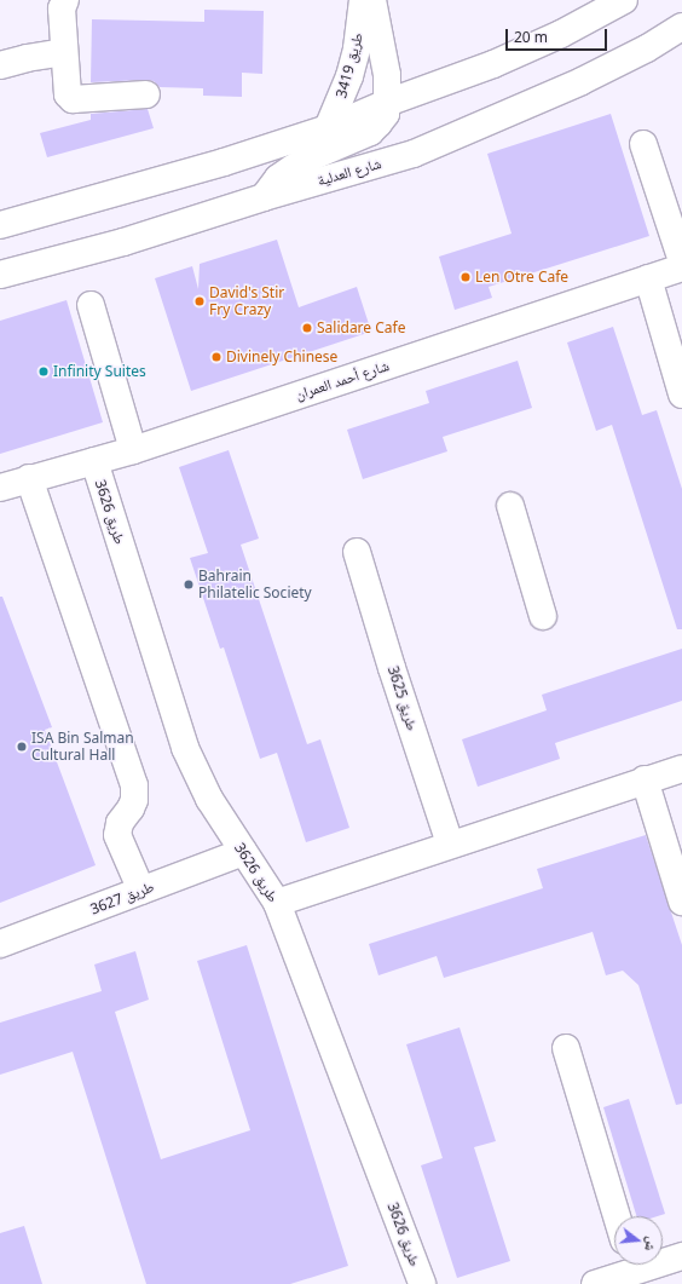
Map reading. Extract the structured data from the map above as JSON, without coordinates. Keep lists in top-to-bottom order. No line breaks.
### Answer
{"streets":{"street":["طريق 3419","شارع العدلية","شارع أحمد العمران","طريق 3626","طريق 3625","طريق 3627"]},"crossings":[["شارع أحمد العمران","طريق 3626"],["طريق 3626","طريق 3627"]],"places":["Len Otre Cafe","David's Stir Fry Crazy","Salidare Cafe","Divinely Chinese","Infinity Suites","Bahrain Philatelic Society","ISA Bin Salman Cultural Hall"],"scale_bar":"20 m","north":"right"}
